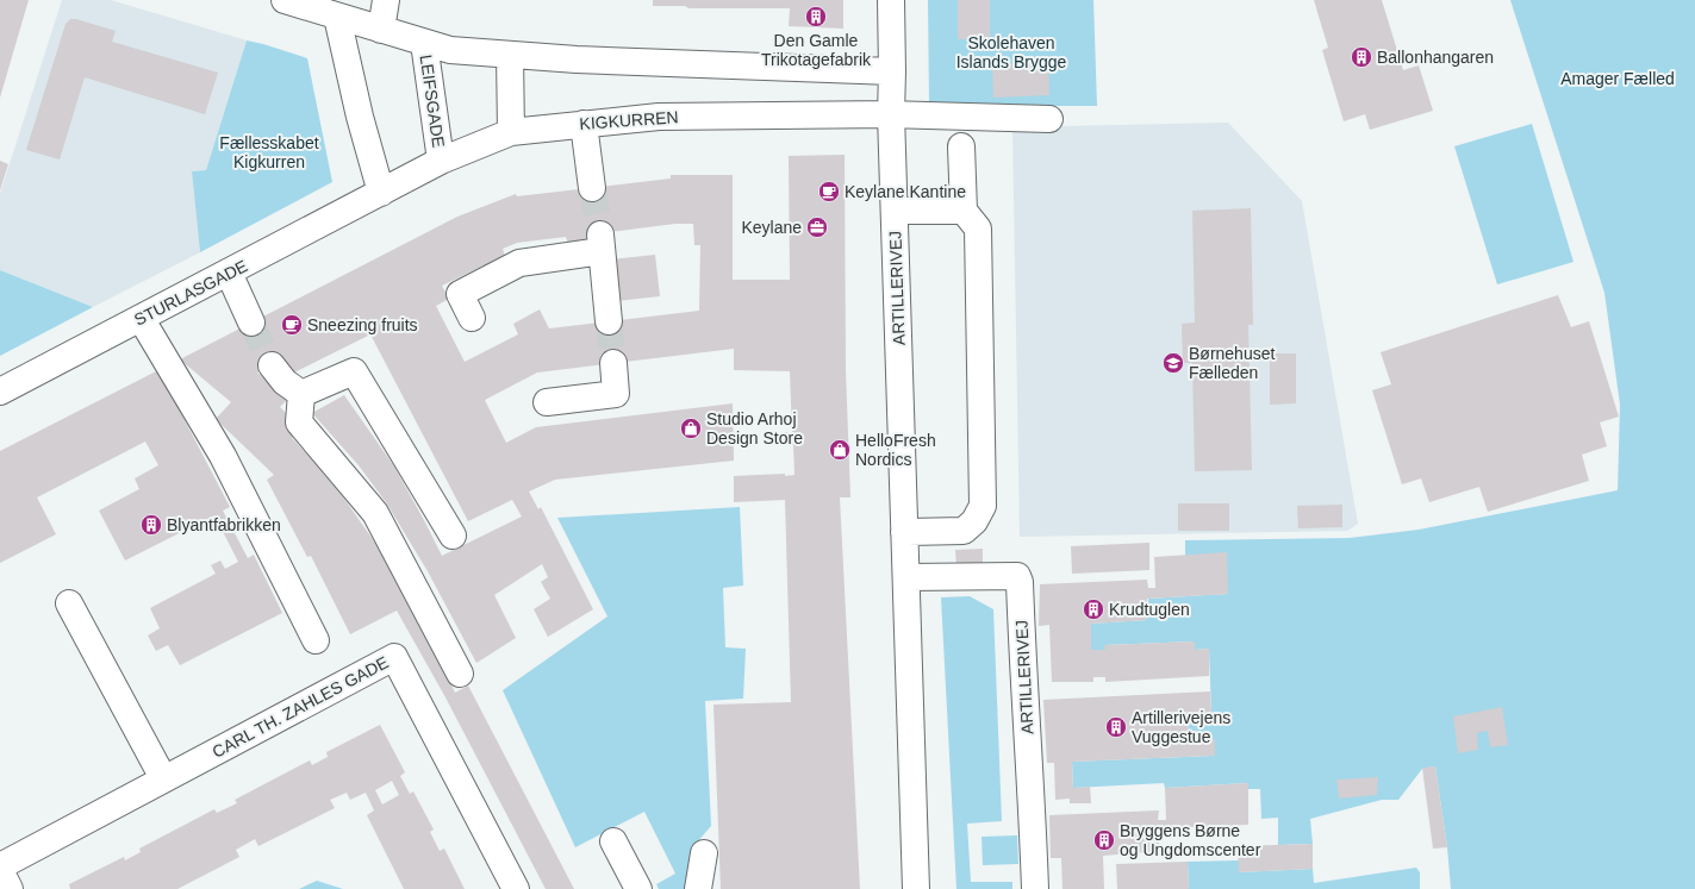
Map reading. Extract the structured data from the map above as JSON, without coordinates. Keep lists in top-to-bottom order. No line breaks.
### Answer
{"streets":{"street":["LEIFSGADE","KIGKURREN","ARTILLERIVEJ","STURLASGADE","CARL TH. ZAHLES GADE"]},"crossings":[["LEIFSGADE","KIGKURREN"],["KIGKURREN","ARTILLERIVEJ"],["KIGKURREN","STURLASGADE"]],"parks":["Skolehaven Islands Brygge","Amager Fælled","Fællesskabet Kigkurren"],"places":{"building":["Den Gamle Trikotagefabrik","Ballonhangaren","Blyantfabrikken","Krudtuglen","Artillerivejens Vuggestue","Bryggens Børne og Ungdomscenter"],"cafe":["Keylane Kantine","Sneezing fruits"],"office":["Keylane"],"school or university":["Børnehuset Fælleden"],"shop":["Studio Arhoj Design Store","HelloFresh Nordics"]}}
